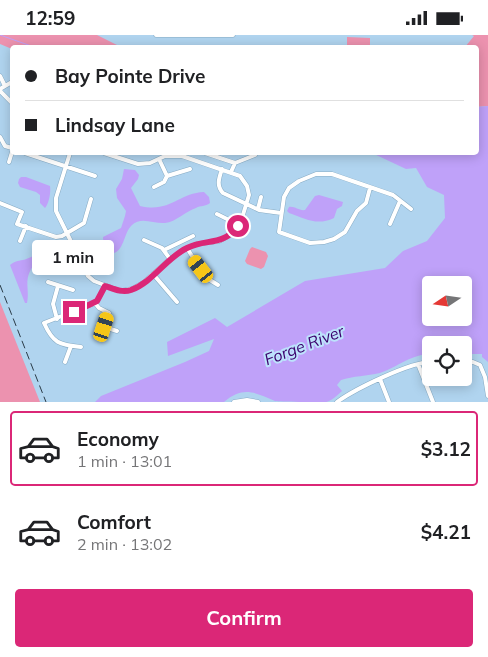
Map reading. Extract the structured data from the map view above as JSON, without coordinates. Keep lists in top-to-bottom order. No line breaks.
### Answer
{"water":["Forge River"],"north":"left","page":{"status":"12:59","banner":["Bay Pointe Drive","Lindsay Lane"],"bubble":"1 min","list":[{"name":"Economy","note":"1 min · 13:01","value":"$3.12"},{"name":"Comfort","note":"2 min · 13:02","value":"$4.21"}],"buttons":"Confirm"}}
